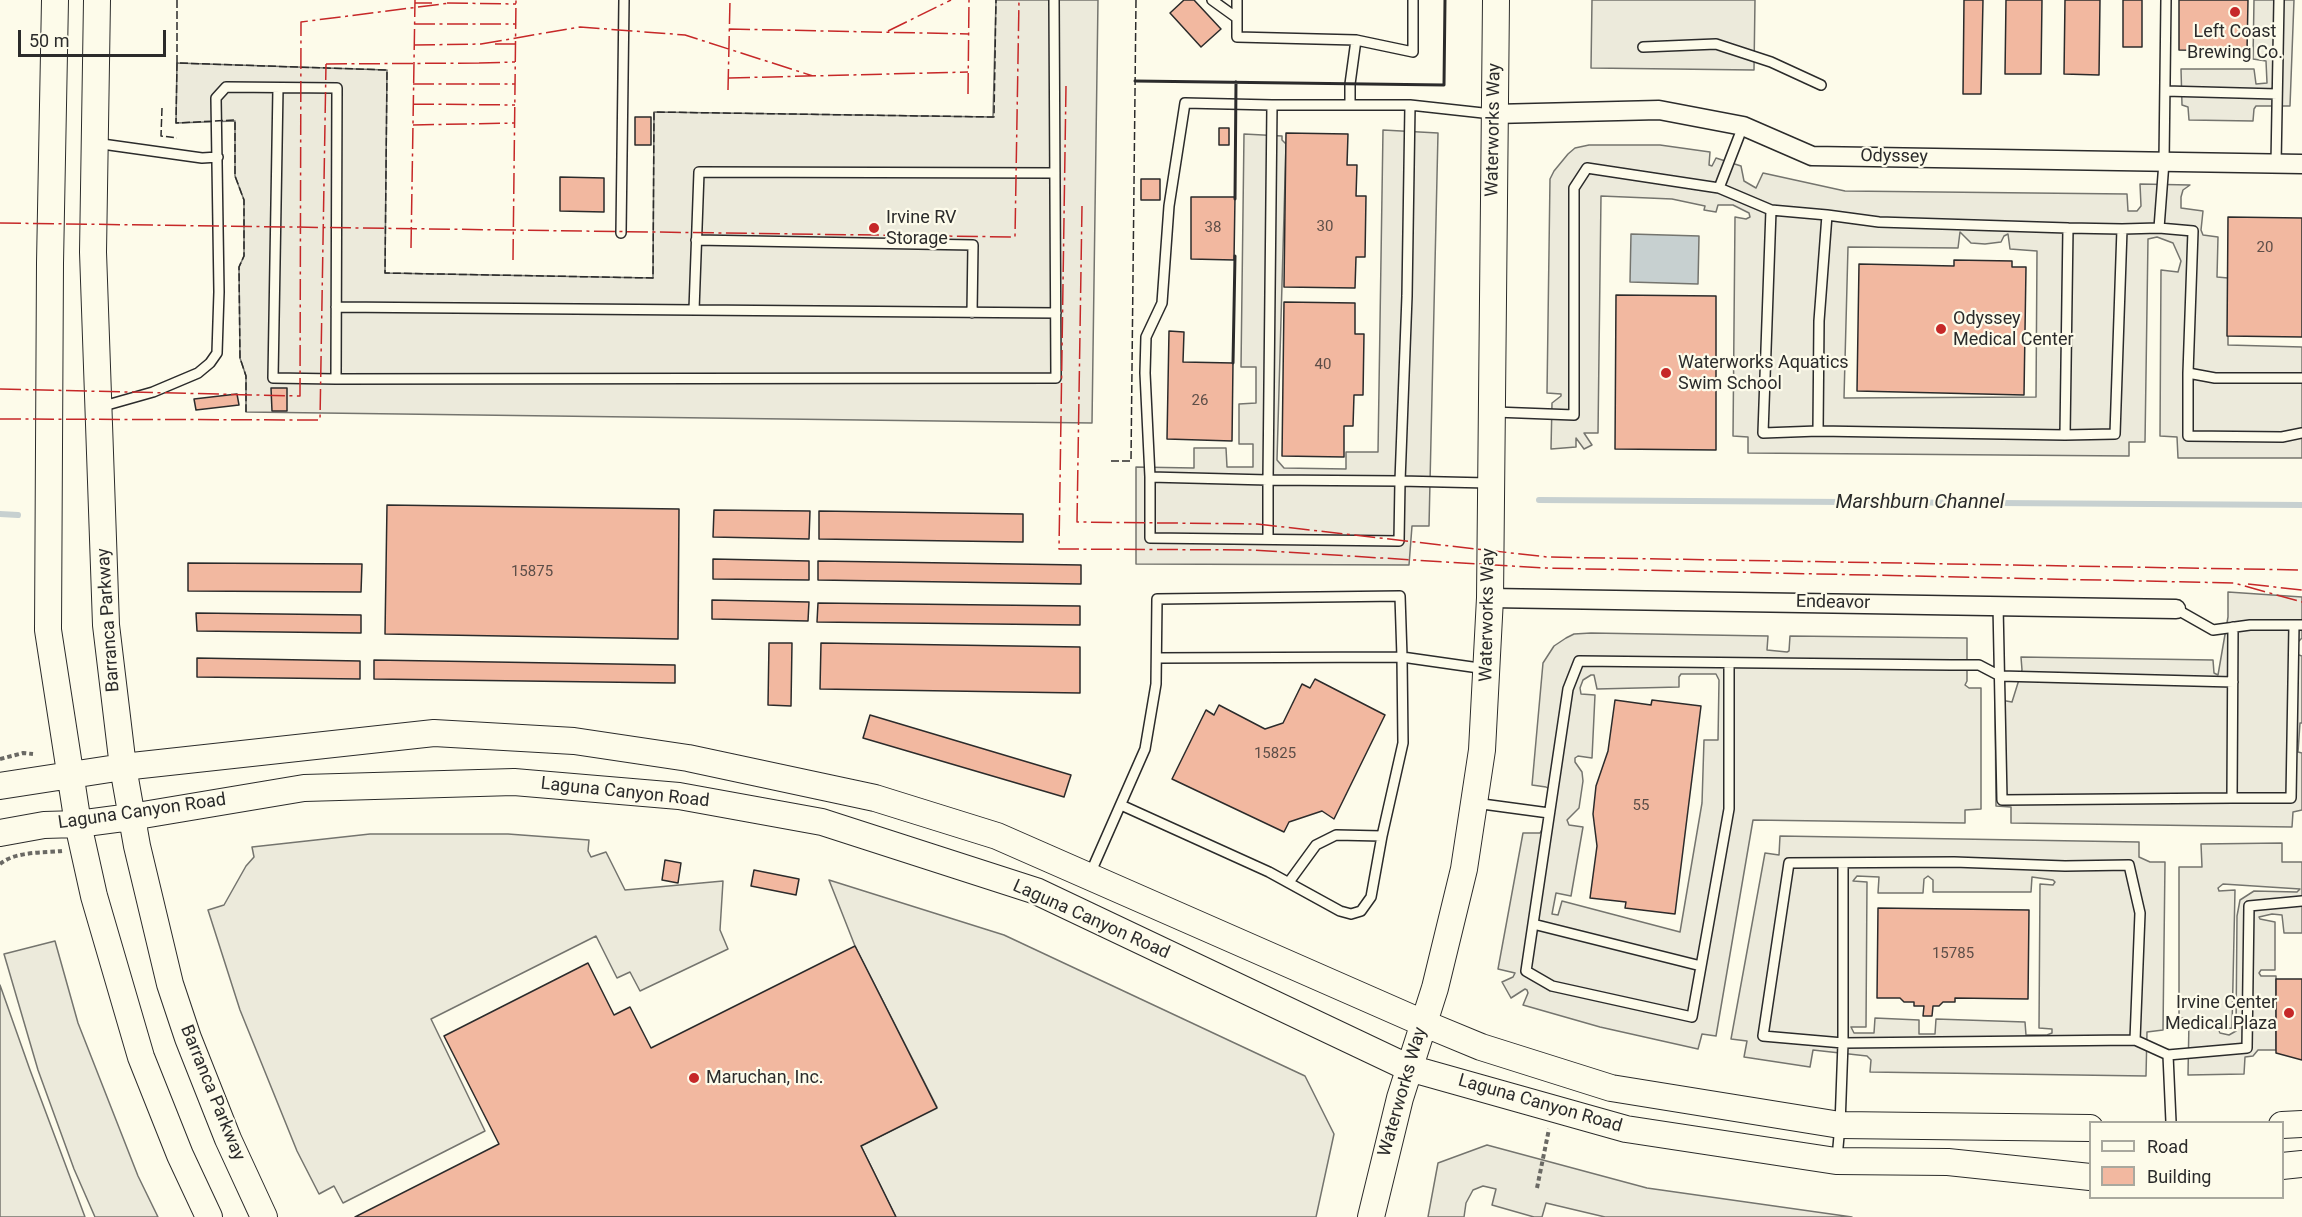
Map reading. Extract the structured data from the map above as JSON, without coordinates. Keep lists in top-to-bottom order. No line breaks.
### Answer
{"streets":{"main road":["Waterworks Way","Barranca Parkway","Laguna Canyon Road"],"street":["Odyssey","Endeavor"]},"crossings":[["Waterworks Way","Odyssey"],["Waterworks Way","Endeavor"],["Waterworks Way","Laguna Canyon Road"],["Barranca Parkway","Laguna Canyon Road"]],"water":["Marshburn Channel"],"places":["Left Coast Brewing Co.","Irvine RV Storage","Odyssey Medical Center","Waterworks Aquatics Swim School","Irvine Center Medical Plaza","Maruchan, Inc."],"house_numbers":["30","38","20","40","26","15875","15825","55","15785"],"legend":["Road","Building"],"scale_bar":"50 m"}
